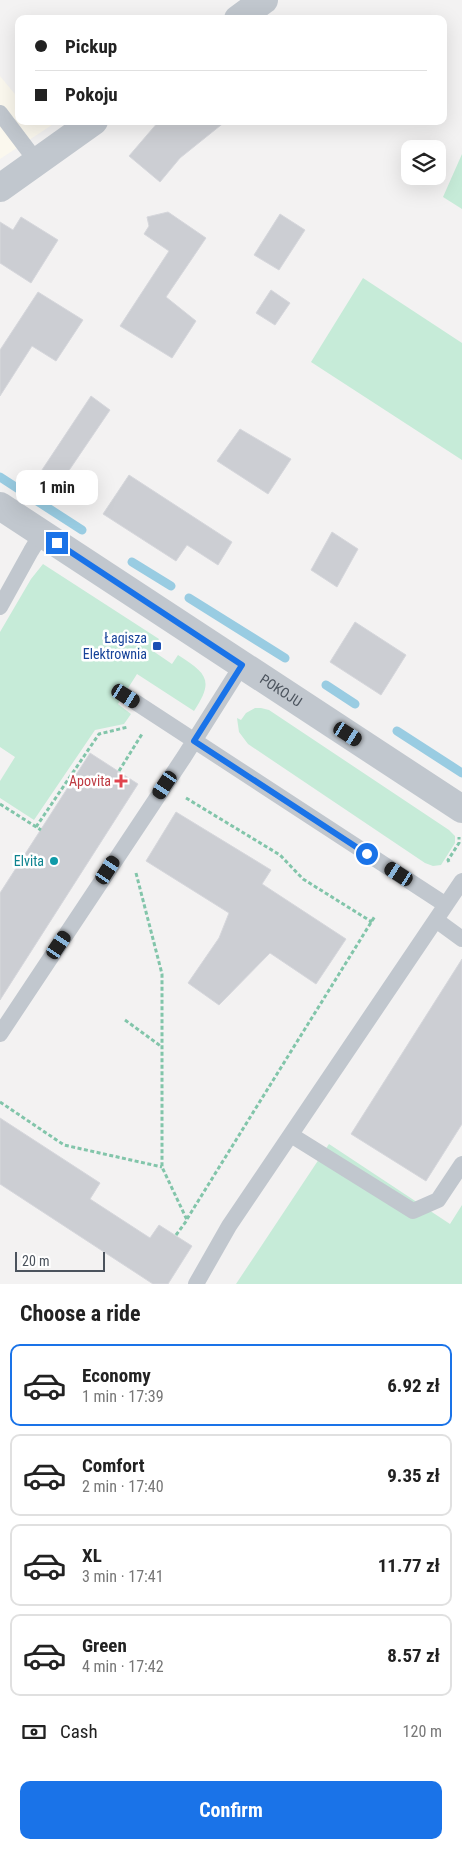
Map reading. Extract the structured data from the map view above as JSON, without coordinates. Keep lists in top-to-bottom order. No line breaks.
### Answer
{"streets":{"street":["POKOJU"]},"places":{"transit":["Łagisza Elektrownia"],"health":["Apovita"],"other":["Elvita"]},"scale_bar":"20 m","page":{"banner":["Pickup","Pokoju"],"bubble":"1 min","scale":"20 m","heading":"Choose a ride","list":[{"name":"Economy","note":"1 min · 17:39","value":"6.92 zł"},{"name":"Comfort","note":"2 min · 17:40","value":"9.35 zł"},{"name":"XL","note":"3 min · 17:41","value":"11.77 zł"},{"name":"Green","note":"4 min · 17:42","value":"8.57 zł"}],"pay":["Cash","120 m"],"buttons":"Confirm"}}
